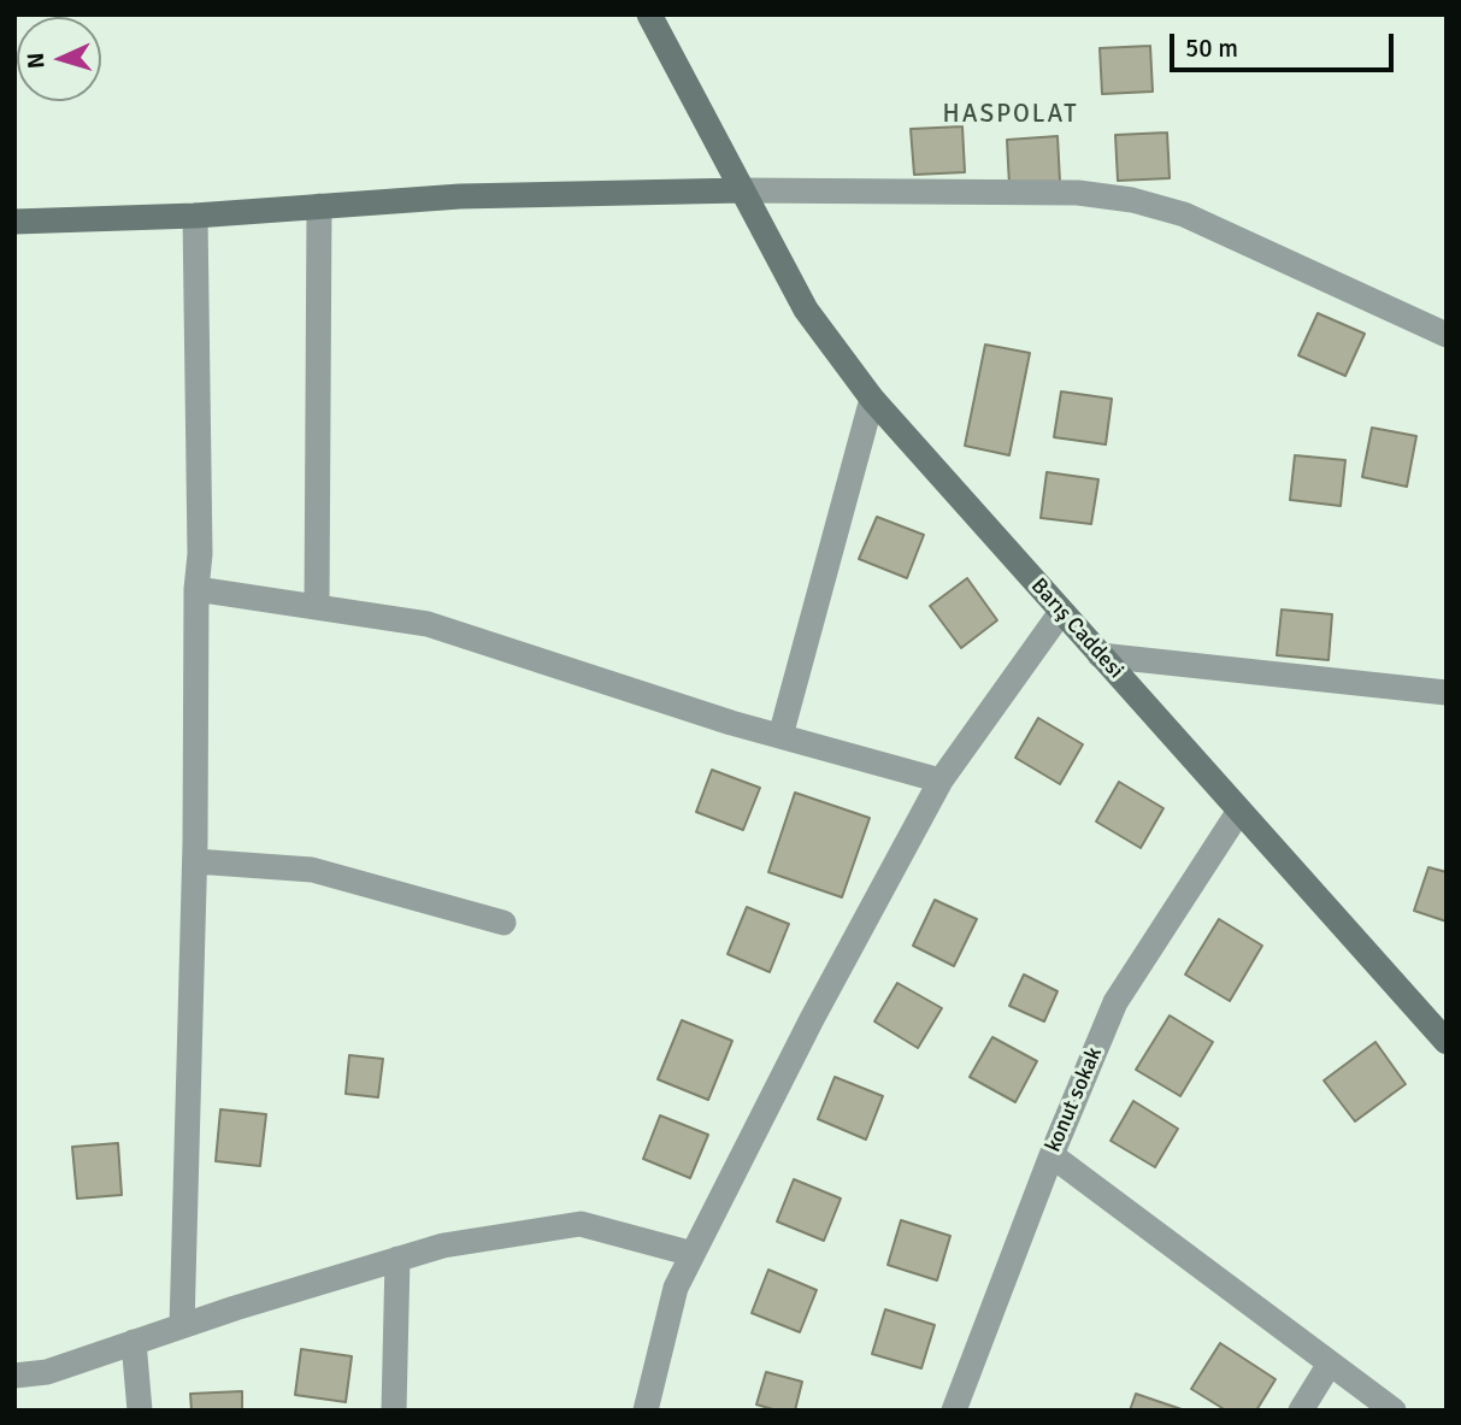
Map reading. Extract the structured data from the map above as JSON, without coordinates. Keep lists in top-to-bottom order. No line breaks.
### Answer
{"streets":{"street":["Barış Caddesi","konut sokak"]},"crossings":[["Barış Caddesi","konut sokak"]],"districts":["HASPOLAT"],"scale_bar":"50 m","north":"left"}
